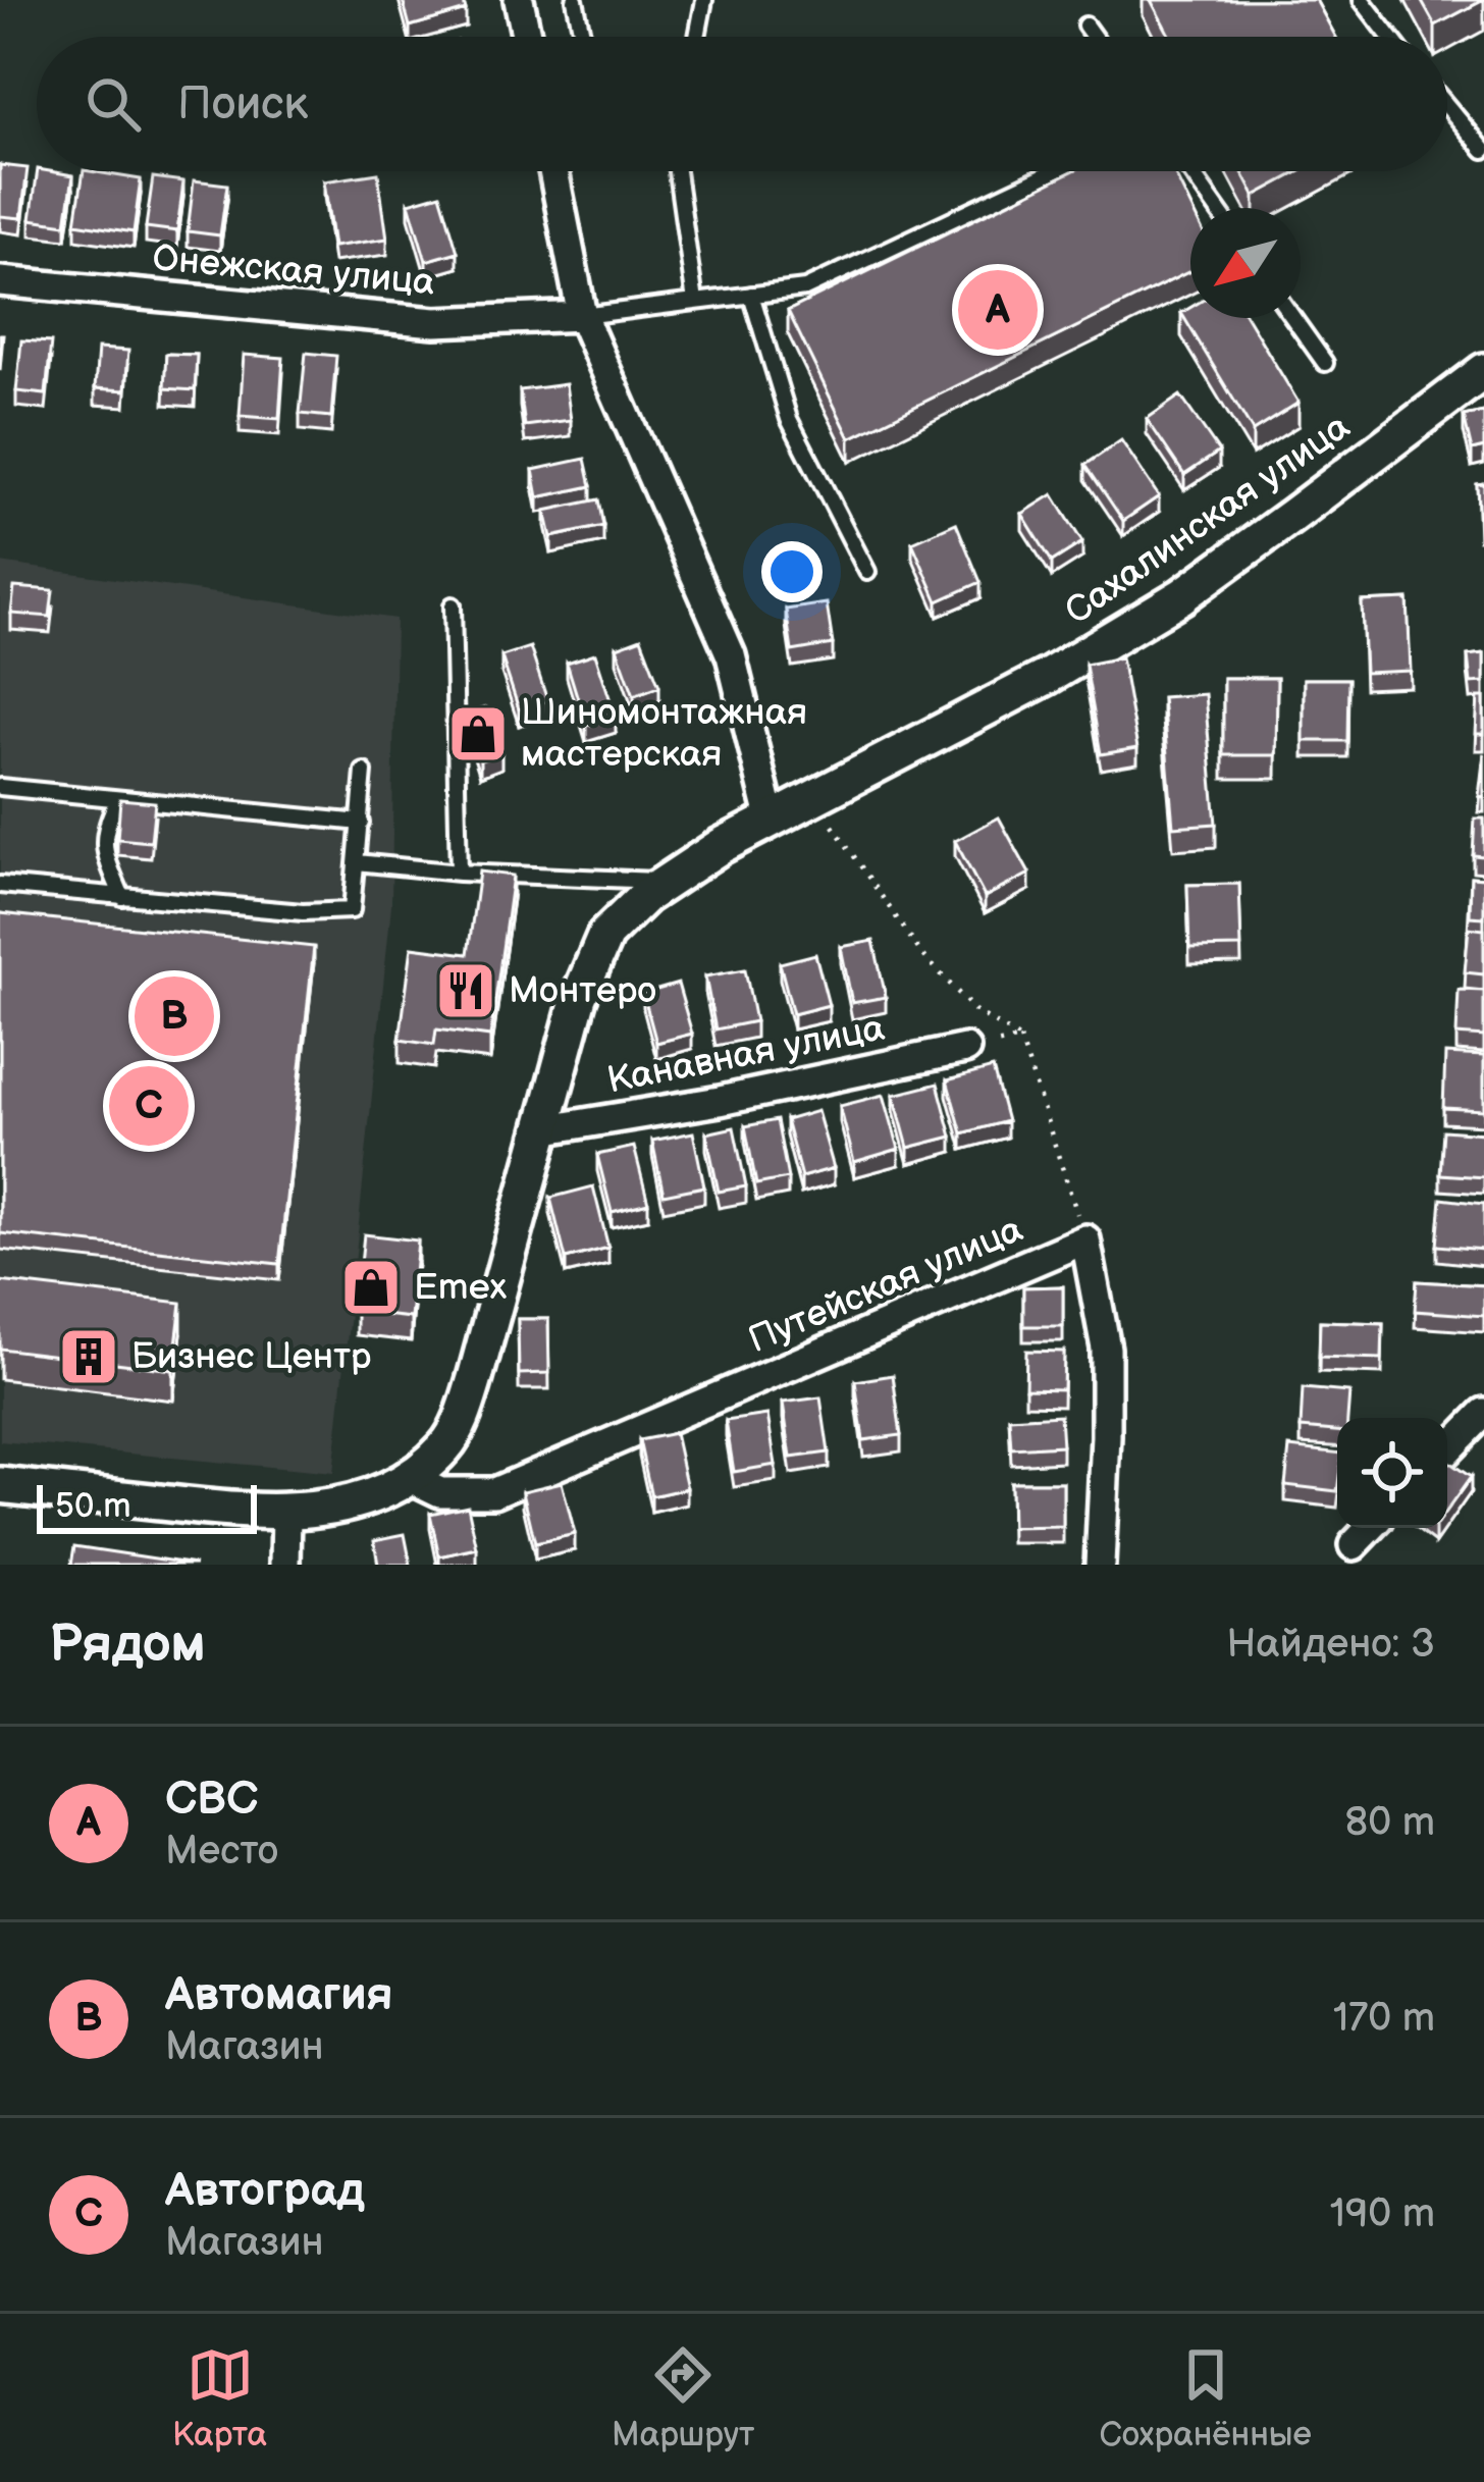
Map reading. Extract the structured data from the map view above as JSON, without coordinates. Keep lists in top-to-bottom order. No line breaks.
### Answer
{"streets":{"street":["Онежская улица","Сахалинская улица","Канавная улица","Путейская улица"]},"crossings":[["Сахалинская улица","Канавная улица"],["Сахалинская улица","Путейская улица"]],"places":{"shop":["Шиномонтажная мастерская","Emex"],"restaurant":["Монтеро"],"building":["Бизнес Центр"]},"scale_bar":"50 m","north":"bottom left","page":{"search":"Поиск","pins":["A","B","C"],"scale":"50 m","heading":["Рядом","Найдено: 3"],"list":[{"mark":"A","name":"СВС","note":"Место","value":"80 m"},{"mark":"B","name":"Автомагия","note":"Магазин","value":"170 m"},{"mark":"C","name":"Автоград","note":"Магазин","value":"190 m"}],"nav":["Карта","Маршрут","Сохранённые"]}}
